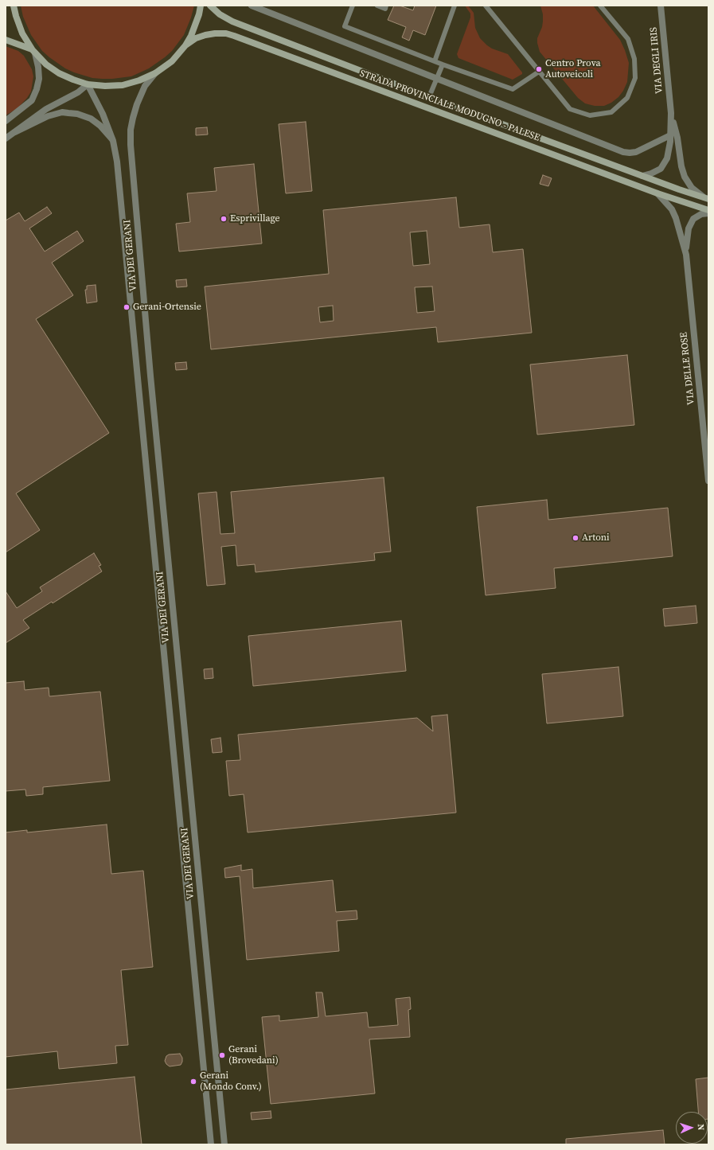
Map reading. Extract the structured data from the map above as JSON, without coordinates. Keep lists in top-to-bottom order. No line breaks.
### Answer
{"streets":{"main road":["STRADA PROVINCIALE MODUGNO - PALESE"],"street":["VIA DEGLI IRIS","VIA DEI GERANI","VIA DELLE ROSE"]},"crossings":[["STRADA PROVINCIALE MODUGNO - PALESE","VIA DEI GERANI"]],"places":["Centro Prova Autoveicoli","Esprivillage","Gerani-Ortensie","Artoni","Gerani (Brovedani)","Gerani (Mondo Conv.)"],"north":"right"}
